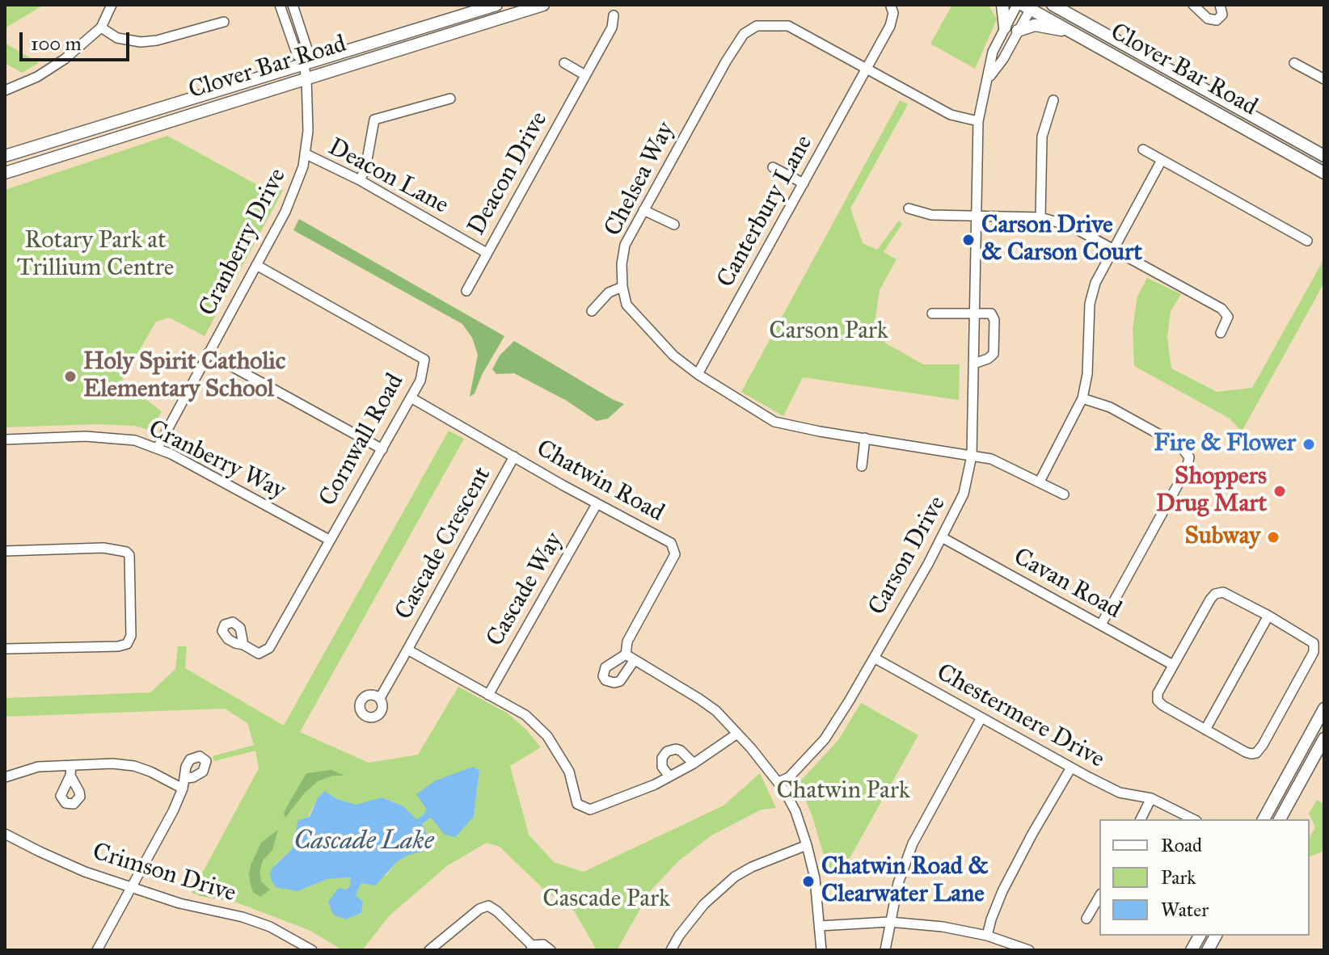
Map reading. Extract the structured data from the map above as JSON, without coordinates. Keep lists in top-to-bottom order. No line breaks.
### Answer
{"streets":{"main road":["Clover Bar Road"],"street":["Deacon Drive","Deacon Lane","Chelsea Way","Canterbury Lane","Cranberry Drive","Cornwall Road","Cranberry Way","Chatwin Road","Cascade Crescent","Carson Drive","Cavan Road","Cascade Way","Chestermere Drive","Crimson Drive"]},"crossings":[["Clover Bar Road","Cranberry Drive"],["Clover Bar Road","Carson Drive"],["Deacon Drive","Deacon Lane"],["Deacon Lane","Cranberry Drive"],["Chelsea Way","Canterbury Lane"],["Chelsea Way","Carson Drive"],["Cranberry Drive","Cornwall Road"],["Cranberry Drive","Cranberry Way"],["Cornwall Road","Cranberry Way"],["Cornwall Road","Chatwin Road"],["Chatwin Road","Cascade Crescent"],["Chatwin Road","Cascade Way"],["Cascade Crescent","Cascade Way"],["Carson Drive","Cavan Road"],["Carson Drive","Chestermere Drive"]],"water":["Cascade Lake"],"parks":["Rotary Park at Trillium Centre","Carson Park","Chatwin Park","Cascade Park"],"places":["Carson Drive & Carson Court","Holy Spirit Catholic Elementary School","Fire & Flower","Shoppers Drug Mart","Subway","Chatwin Road & Clearwater Lane"],"legend":["Road","Park","Water"],"scale_bar":"100 m"}
